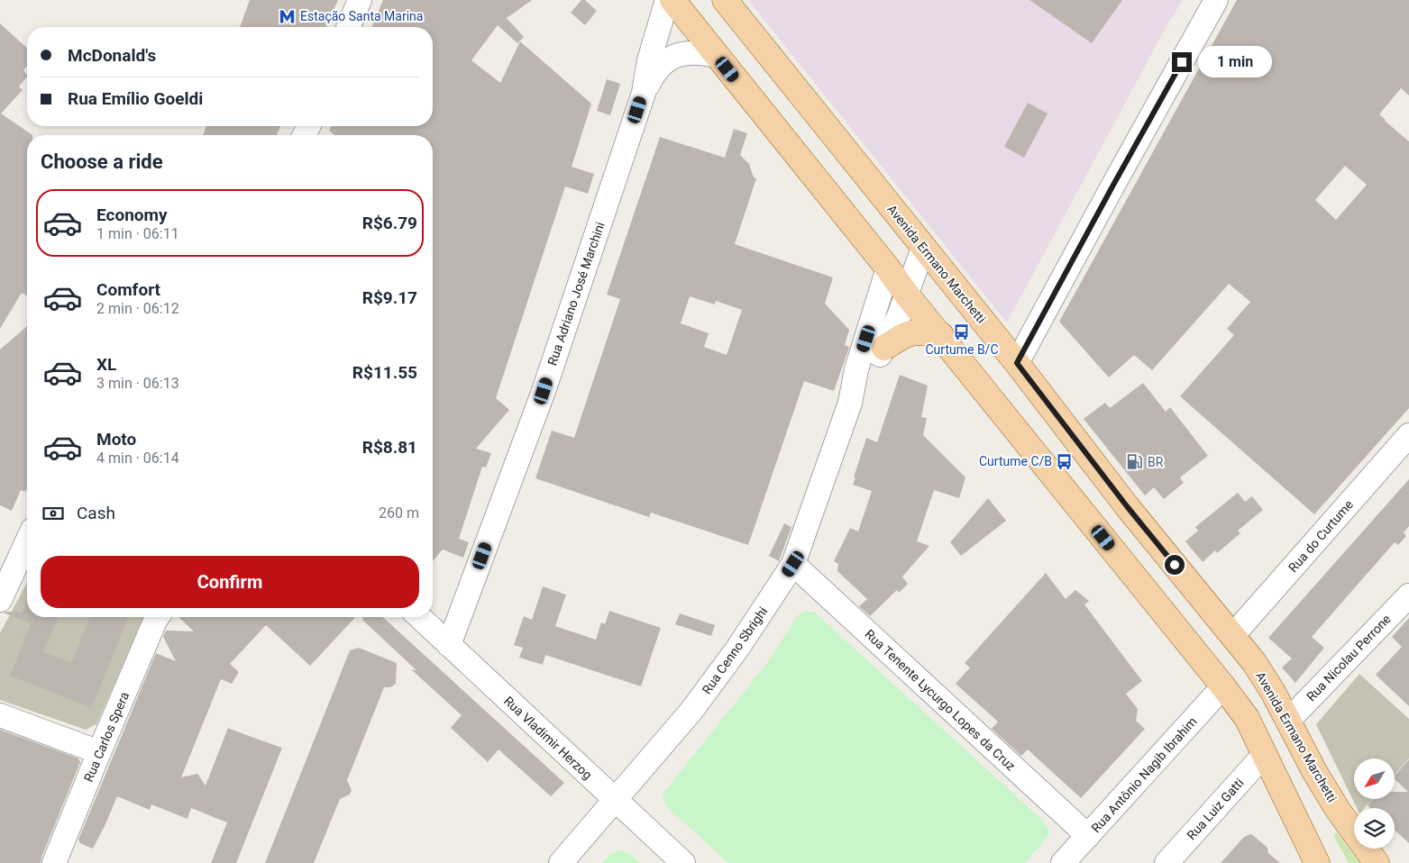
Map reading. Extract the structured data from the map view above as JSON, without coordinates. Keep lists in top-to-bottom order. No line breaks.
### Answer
{"streets":{"main road":["Avenida Ermano Marchetti"],"street":["Rua Adriano José Marchini","Rua do Curtume","Rua Cenno Sbrighi","Rua Nicolau Perrone","Rua Tenente Lycurgo Lopes da Cruz","Rua Carlos Spera","Rua Vladimir Herzog","Rua Antônio Nagib Ibrahim","Rua Luiz Gatti"]},"crossings":[["Avenida Ermano Marchetti","Rua do Curtume"],["Avenida Ermano Marchetti","Rua Cenno Sbrighi"],["Avenida Ermano Marchetti","Rua Nicolau Perrone"],["Rua Adriano José Marchini","Rua Vladimir Herzog"],["Rua Cenno Sbrighi","Rua Tenente Lycurgo Lopes da Cruz"],["Rua Cenno Sbrighi","Rua Vladimir Herzog"],["Rua Tenente Lycurgo Lopes da Cruz","Rua Antônio Nagib Ibrahim"]],"places":{"metro station":["Estação Santa Marina"],"bus stop":["Curtume B/C","Curtume C/B"],"fuel station":["BR"]},"north":"bottom left","page":{"banner":["McDonald's","Rua Emílio Goeldi"],"bubble":"1 min","heading":"Choose a ride","list":[{"name":"Economy","note":"1 min · 06:11","value":"R$6.79"},{"name":"Comfort","note":"2 min · 06:12","value":"R$9.17"},{"name":"XL","note":"3 min · 06:13","value":"R$11.55"},{"name":"Moto","note":"4 min · 06:14","value":"R$8.81"}],"pay":["Cash","260 m"],"buttons":"Confirm"}}
